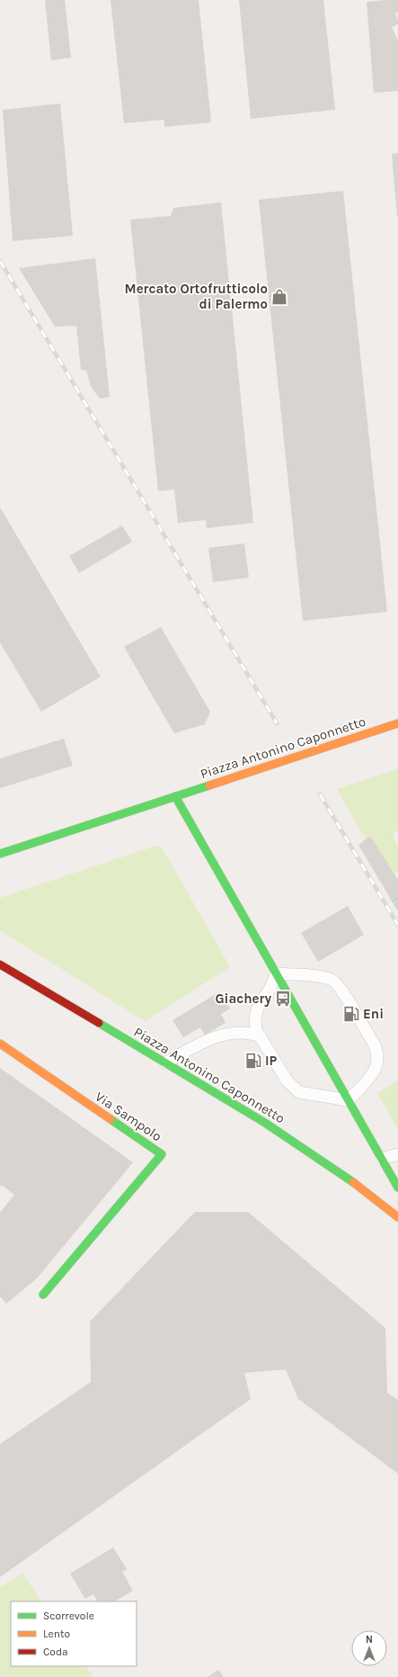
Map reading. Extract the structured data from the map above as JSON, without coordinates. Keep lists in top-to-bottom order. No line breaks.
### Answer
{"streets":{"street":["Piazza Antonino Caponnetto","Via Sampolo"]},"places":{"shop":["Mercato Ortofrutticolo di Palermo"],"bus stop":["Giachery"],"fuel station":["Eni","IP"]},"legend":["Scorrevole","Lento","Coda"],"north":"top"}
